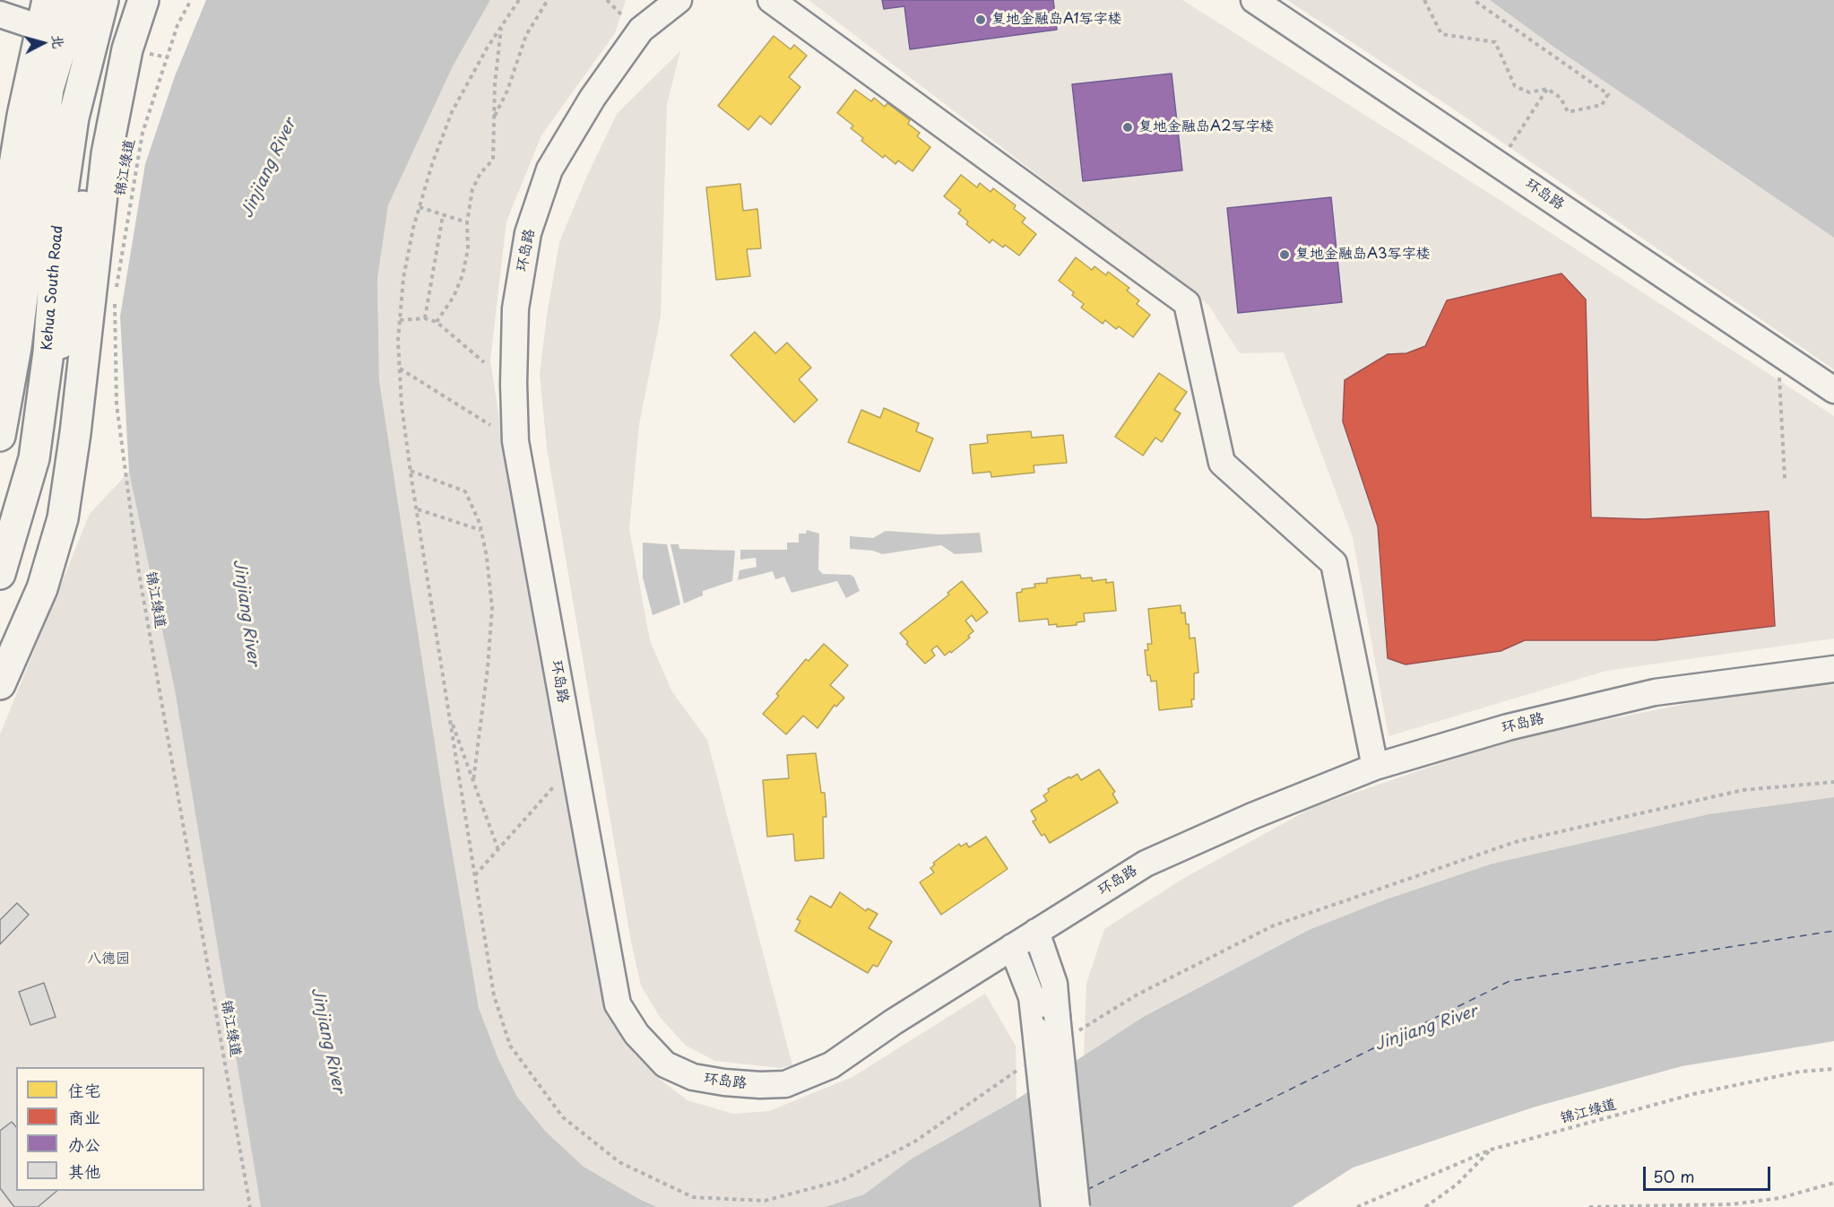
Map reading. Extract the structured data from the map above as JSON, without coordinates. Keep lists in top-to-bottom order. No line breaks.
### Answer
{"streets":{"main road":["Kehua South Road"],"street":["环岛路"],"path":["锦江绿道"]},"water":["Jinjiang River"],"parks":["八德园"],"places":["复地金融岛A1写字楼","复地金融岛A2写字楼","复地金融岛A3写字楼"],"legend":["住宅","商业","办公","其他"],"scale_bar":"50 m","north":"right"}
